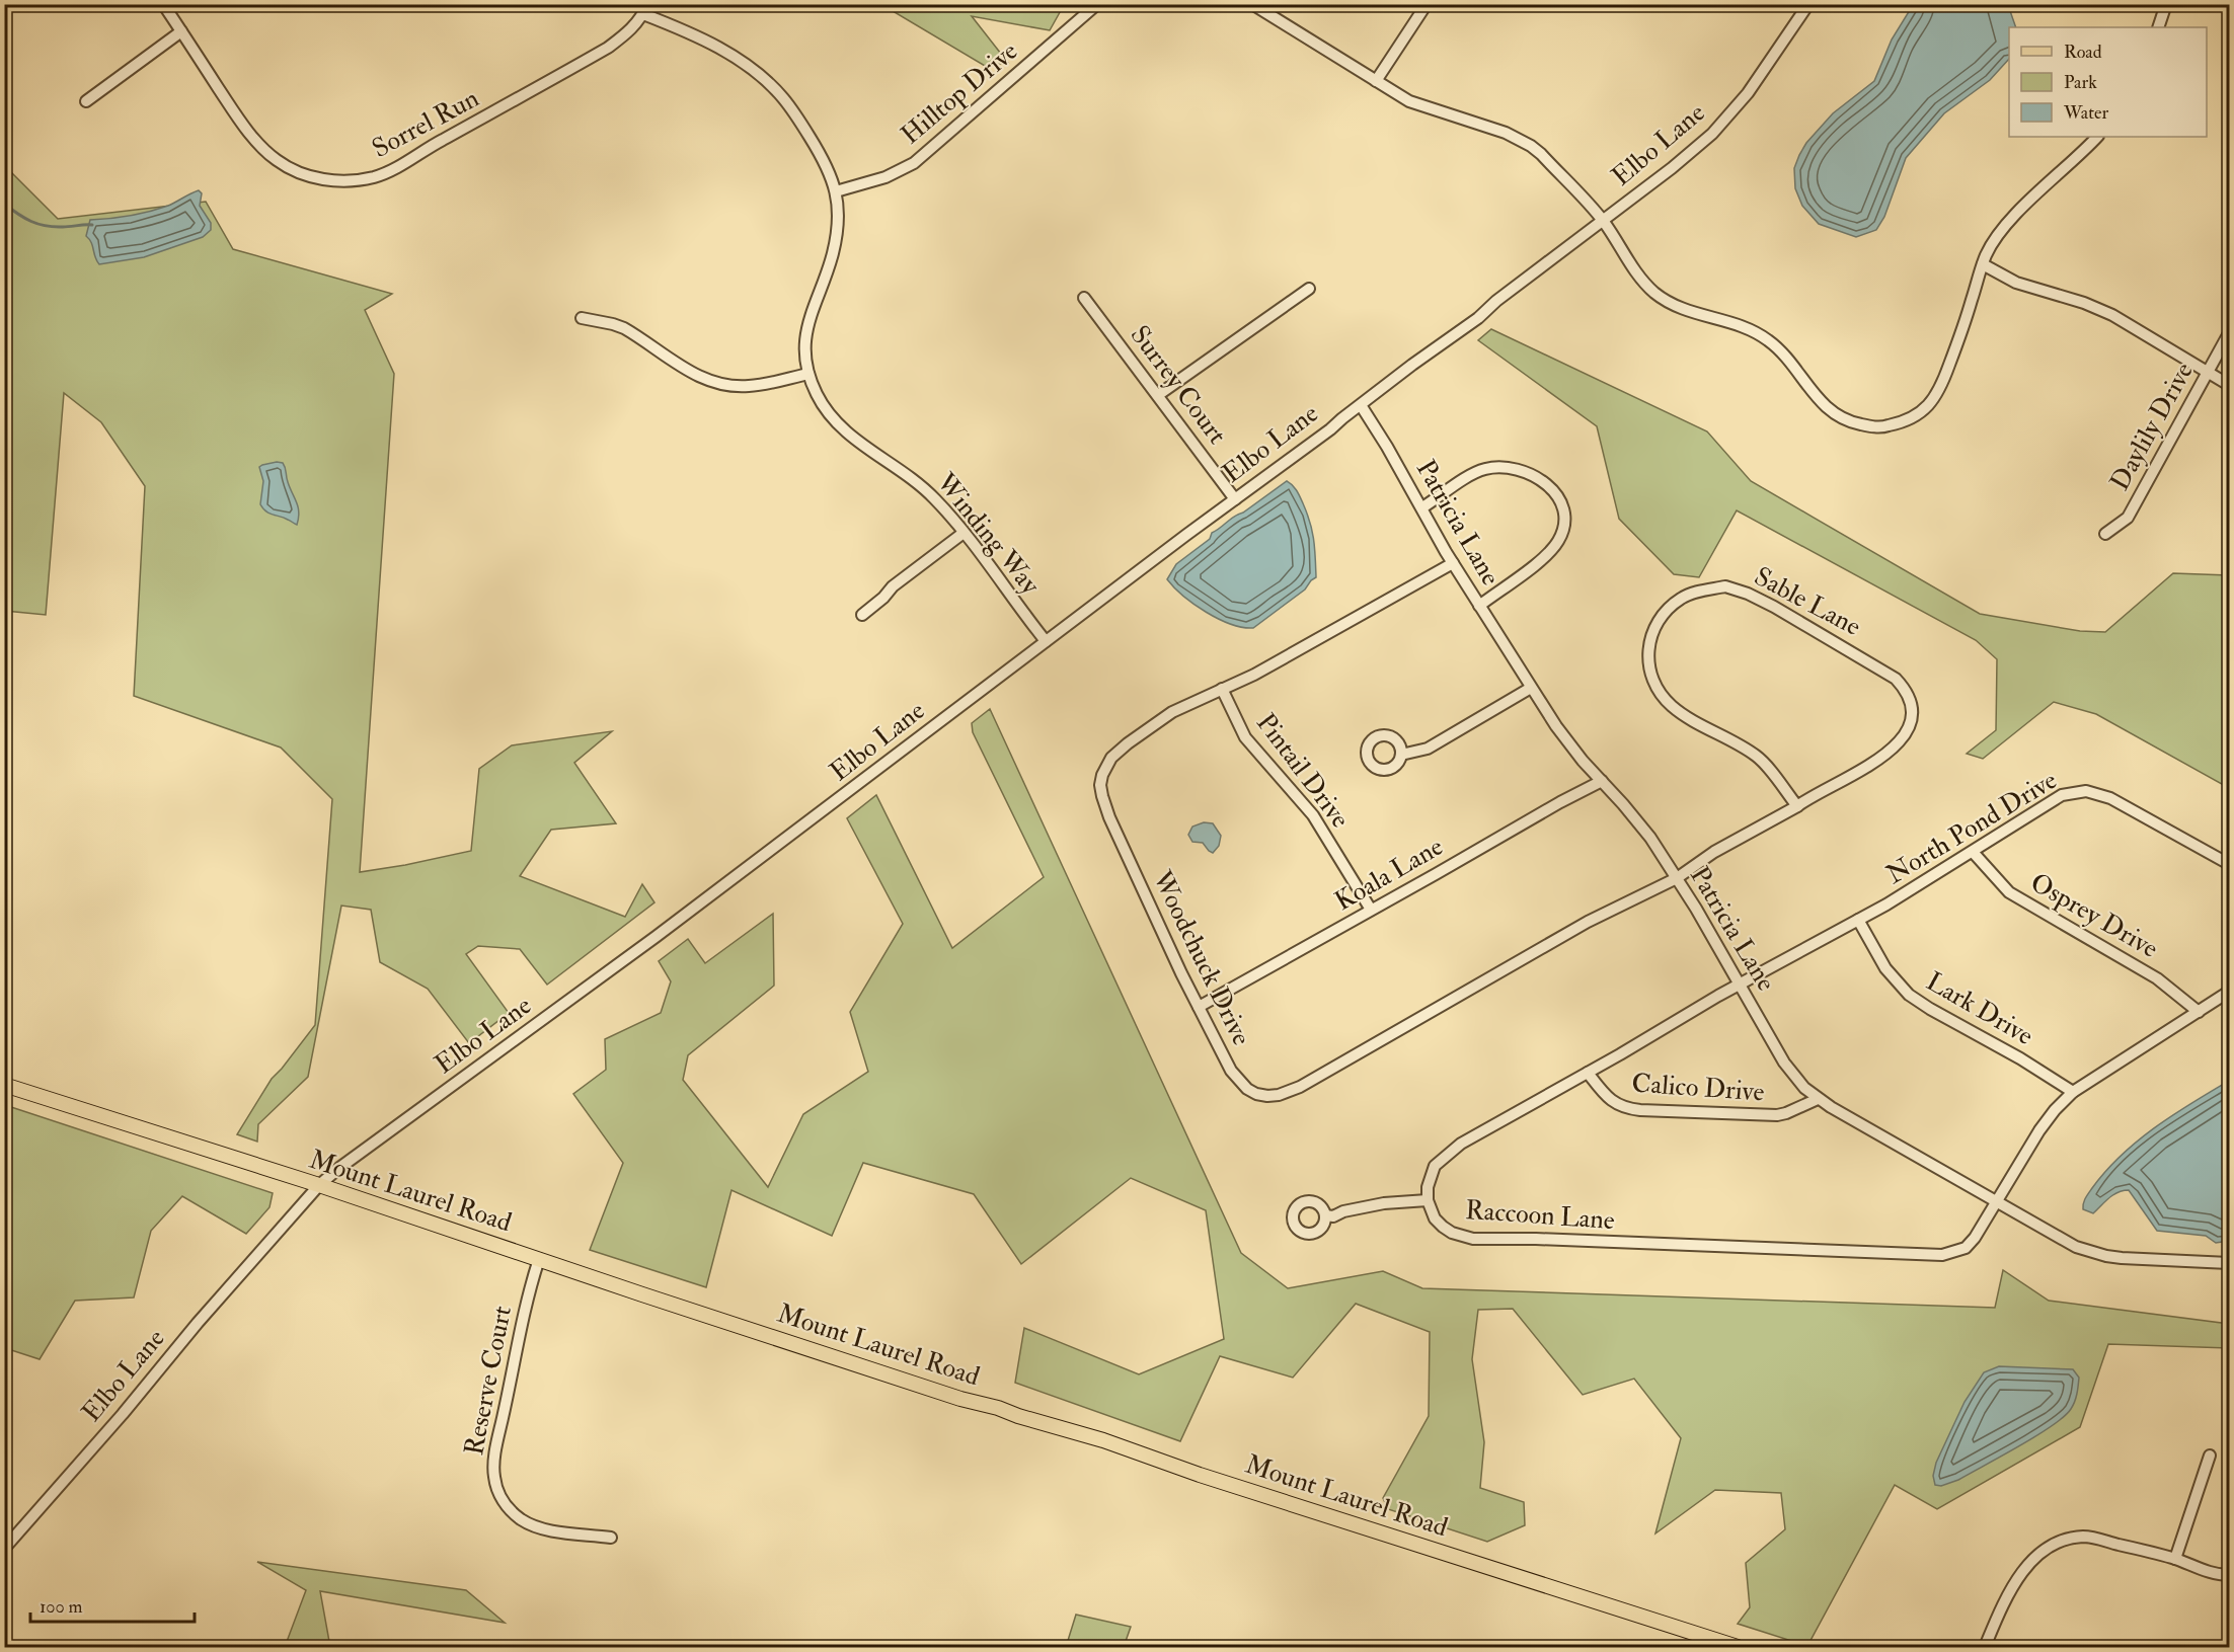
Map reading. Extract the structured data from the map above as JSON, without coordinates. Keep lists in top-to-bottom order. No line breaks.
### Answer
{"streets":{"main road":["Mount Laurel Road"],"street":["Hilltop Drive","Sorrel Run","Elbo Lane","Surrey Court","Daylily Drive","Patricia Lane","Winding Way","Sable Lane","Pintail Drive","North Pond Drive","Koala Lane","Osprey Drive","Woodchuck Drive","Lark Drive","Calico Drive","Raccoon Lane","Reserve Court"]},"crossings":[["Hilltop Drive","Winding Way"],["Sorrel Run","Winding Way"],["Elbo Lane","Surrey Court"],["Elbo Lane","Patricia Lane"],["Elbo Lane","Winding Way"],["Elbo Lane","Mount Laurel Road"],["Patricia Lane","Sable Lane"],["Patricia Lane","North Pond Drive"],["Patricia Lane","Koala Lane"],["Patricia Lane","Woodchuck Drive"],["Patricia Lane","Calico Drive"],["Patricia Lane","Raccoon Lane"],["Sable Lane","Woodchuck Drive"],["Pintail Drive","Koala Lane"],["Pintail Drive","Woodchuck Drive"],["North Pond Drive","Osprey Drive"],["North Pond Drive","Lark Drive"],["North Pond Drive","Raccoon Lane"],["Koala Lane","Woodchuck Drive"],["Calico Drive","Raccoon Lane"],["Mount Laurel Road","Reserve Court"]],"legend":["Road","Park","Water"],"scale_bar":"100 m"}
